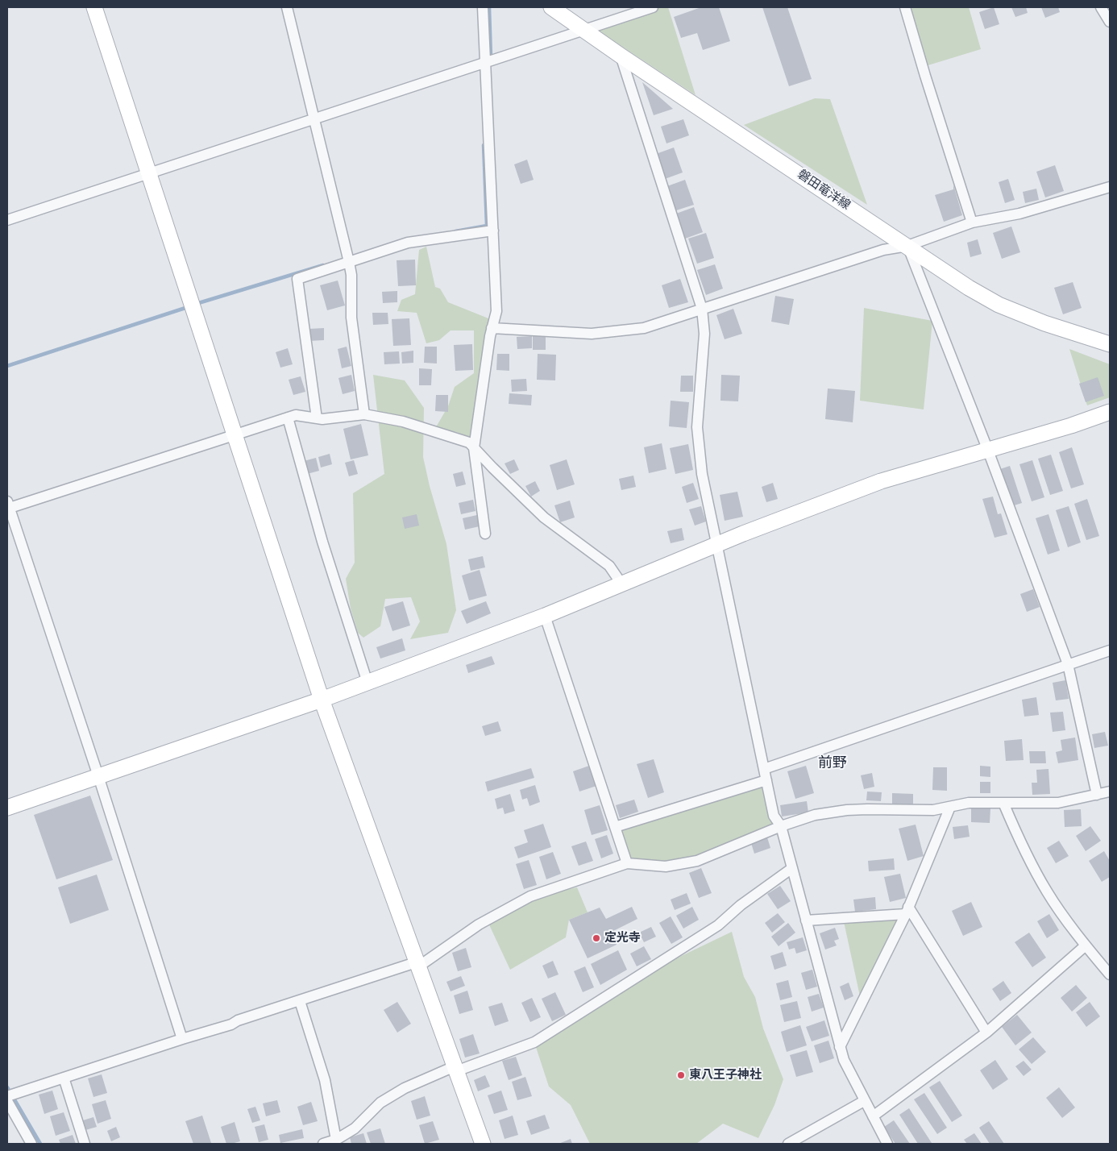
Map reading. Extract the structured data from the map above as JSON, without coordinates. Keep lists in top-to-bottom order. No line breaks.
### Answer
{"streets":{"street":["磐田竜洋線"]},"districts":["前野"],"places":["定光寺","東八王子神社"]}
